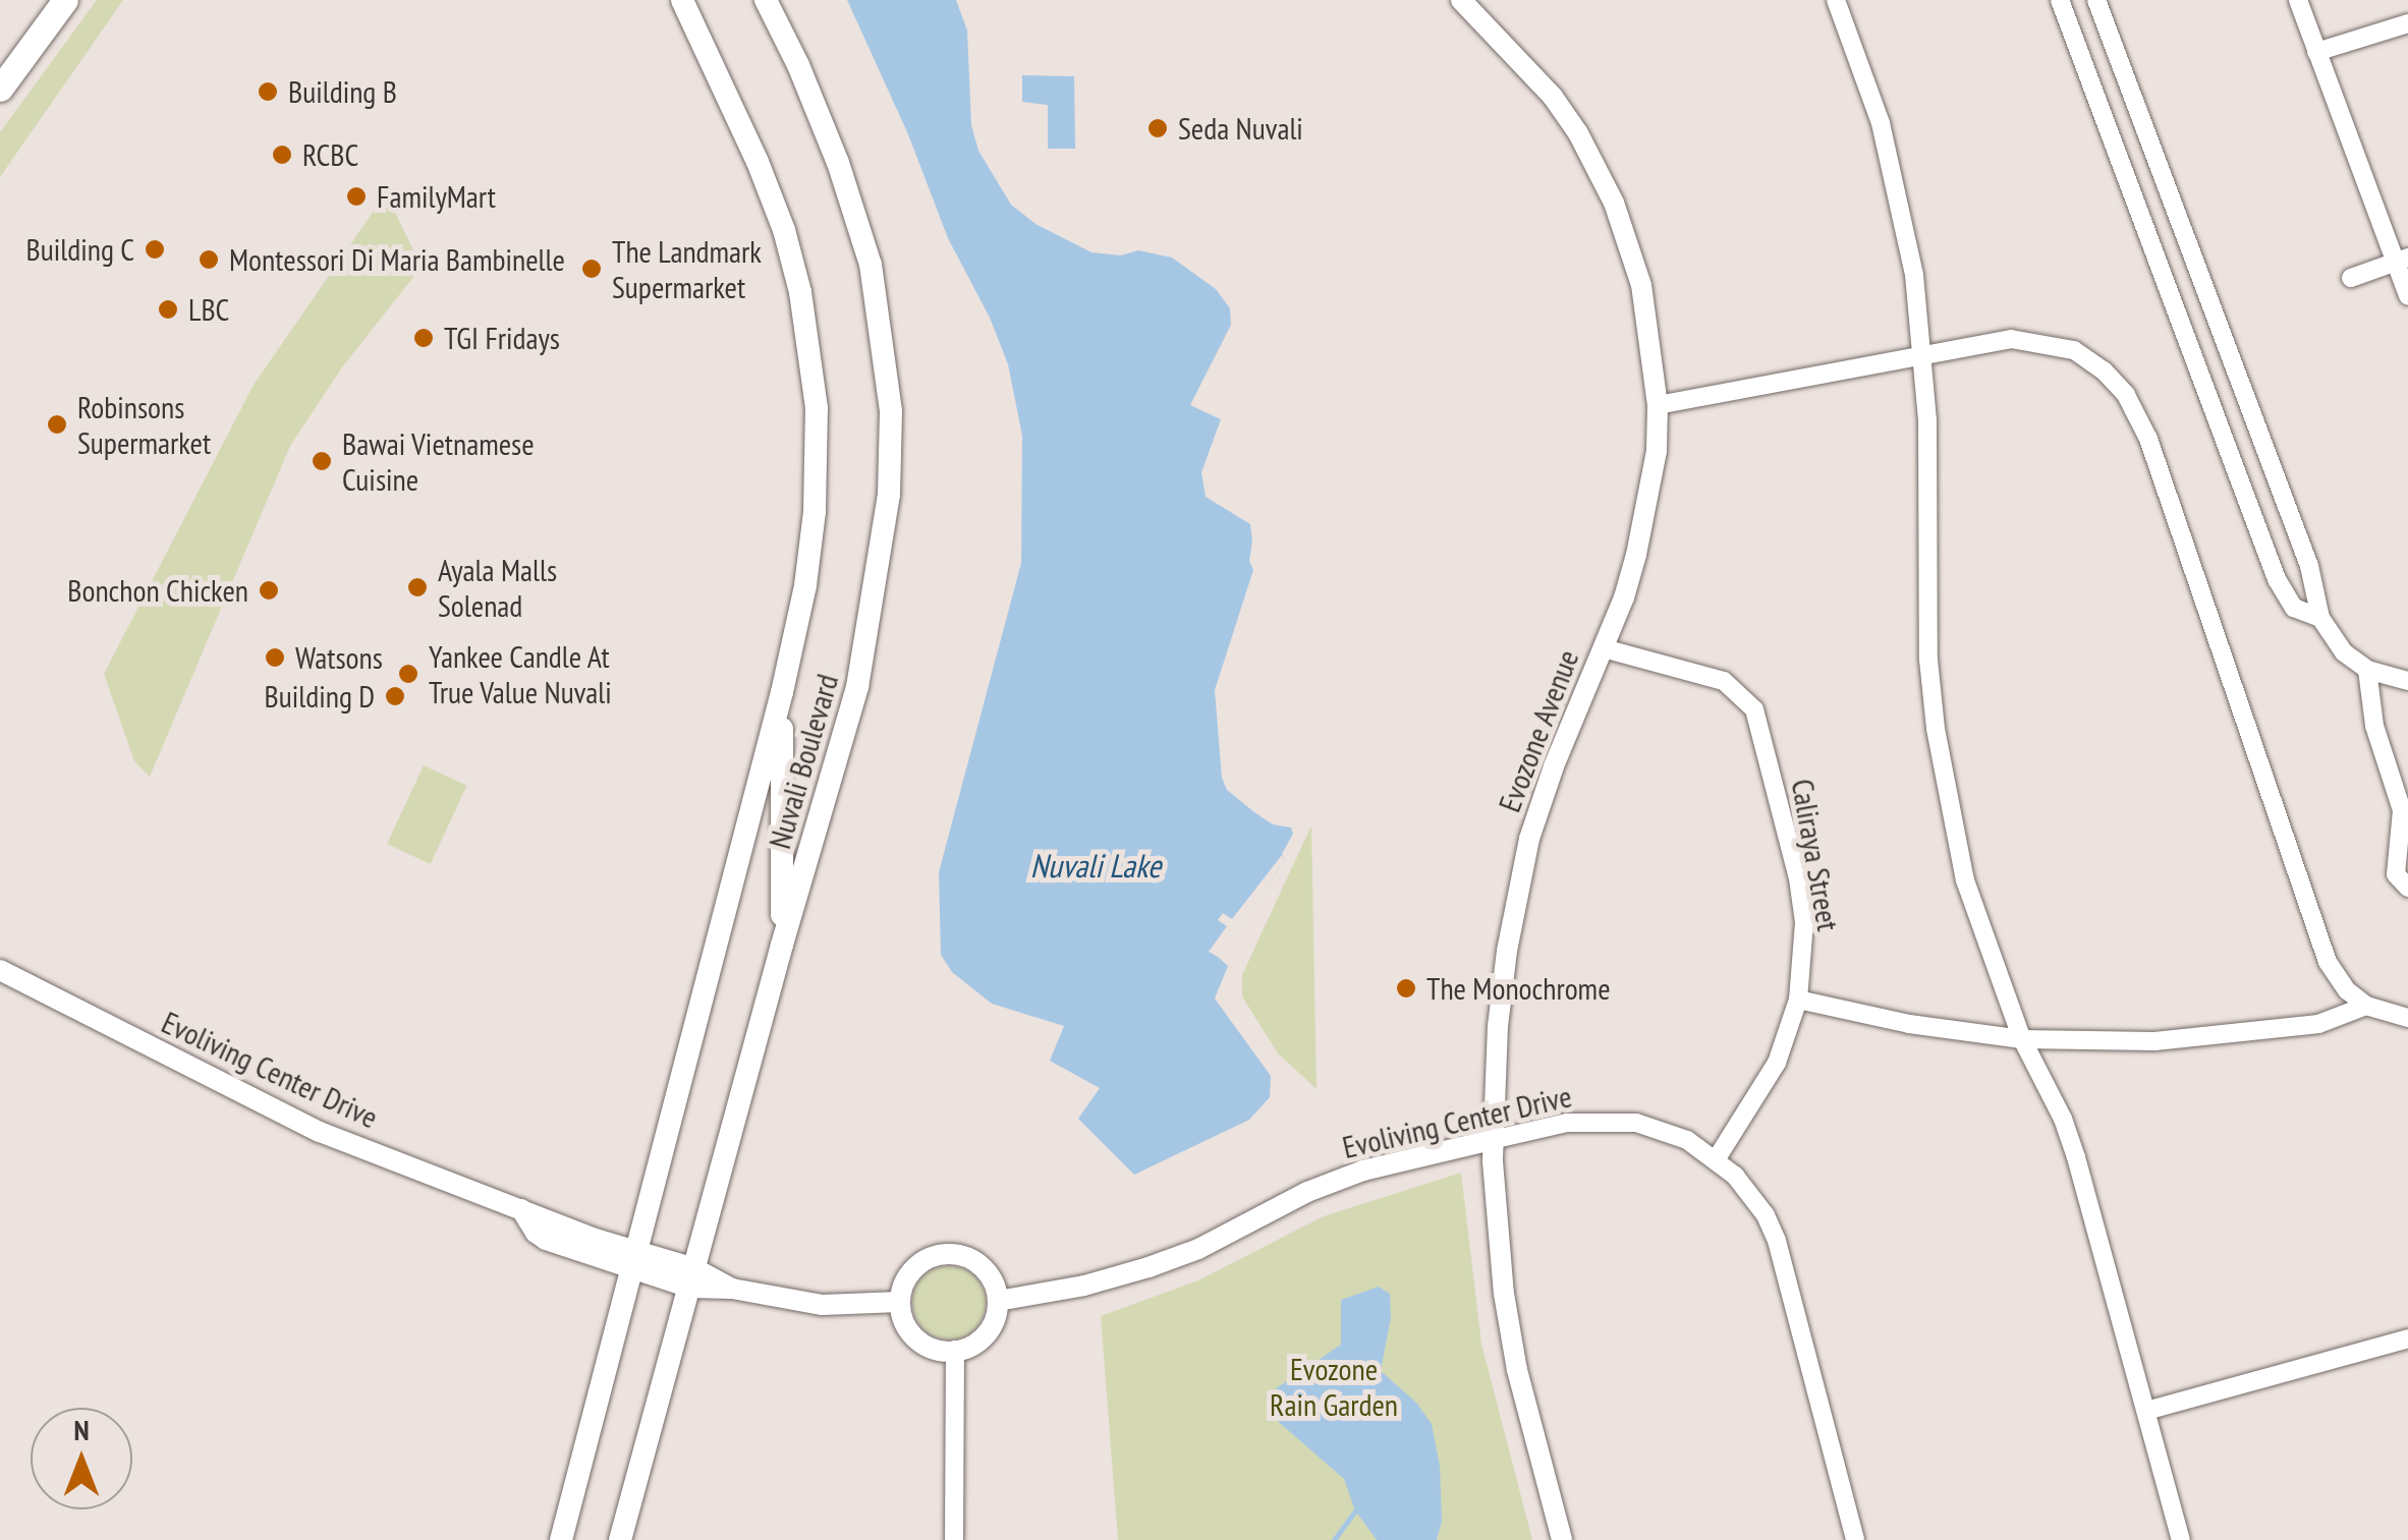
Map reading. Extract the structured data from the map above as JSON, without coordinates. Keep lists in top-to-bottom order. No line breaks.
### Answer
{"streets":{"main road":["Nuvali Boulevard"],"street":["Evozone Avenue","Caliraya Street","Evoliving Center Drive"]},"crossings":[["Evozone Avenue","Caliraya Street"],["Evozone Avenue","Evoliving Center Drive"],["Nuvali Boulevard","Evoliving Center Drive"],["Caliraya Street","Evoliving Center Drive"]],"water":["Nuvali Lake"],"parks":["Evozone Rain Garden"],"places":["Building B","Seda Nuvali","RCBC","FamilyMart","Building C","Montessori Di Maria Bambinelle","The Landmark Supermarket","LBC","TGI Fridays","Robinsons Supermarket","Bawai Vietnamese Cuisine","Ayala Malls Solenad","Bonchon Chicken","Watsons","Yankee Candle At True Value Nuvali","Building D","The Monochrome"],"north":"top"}
